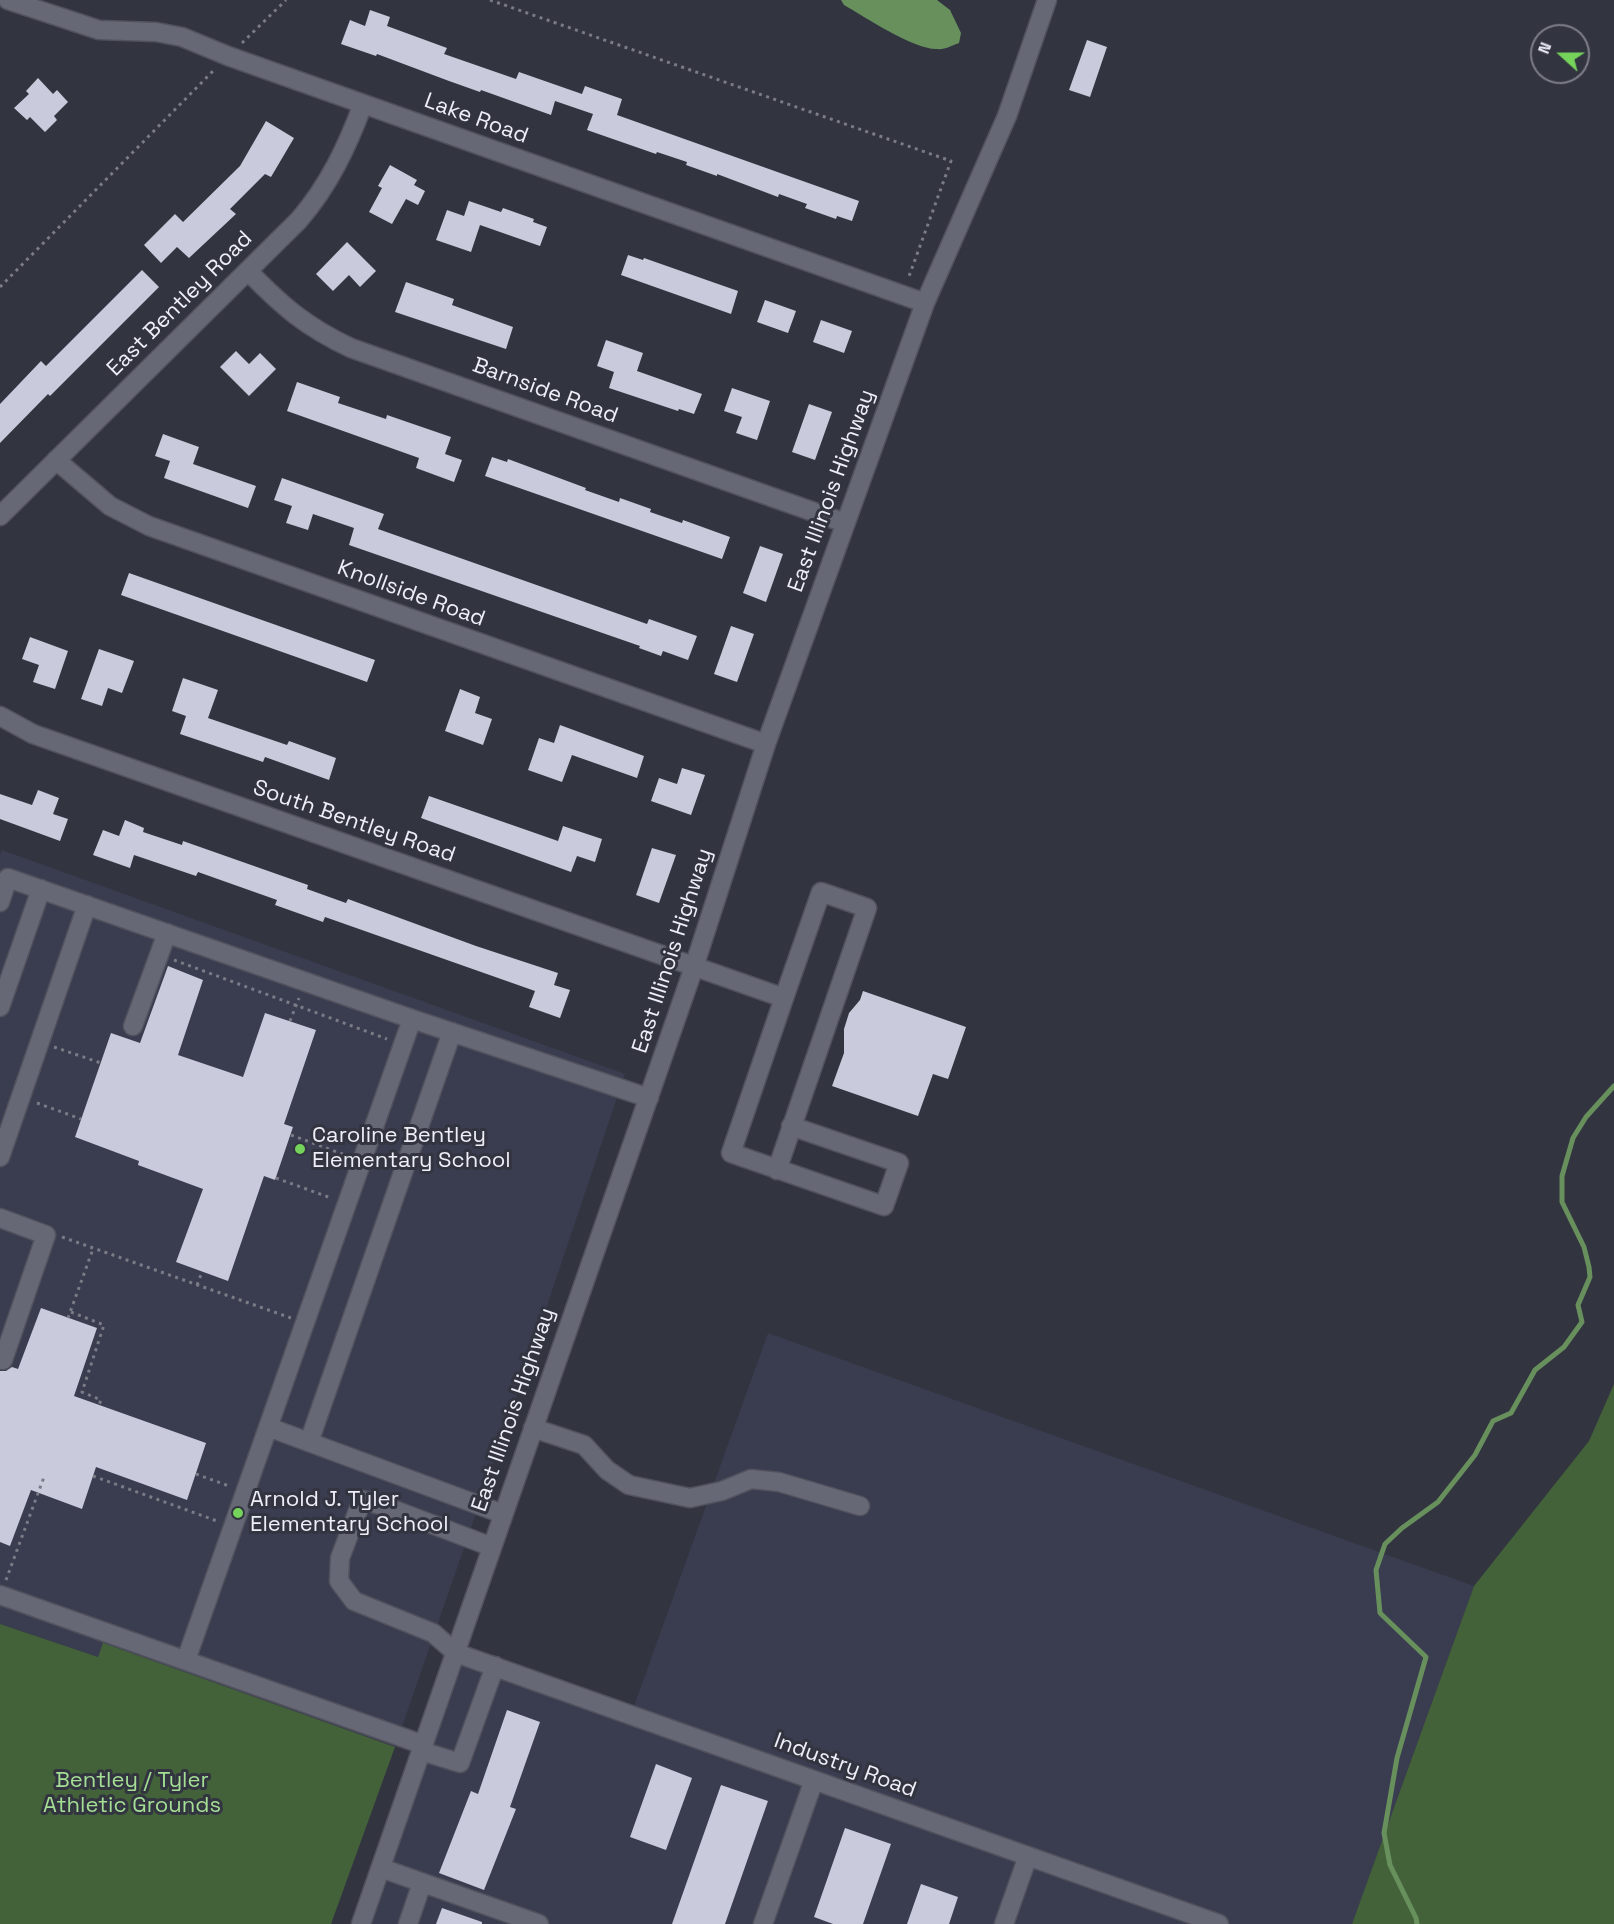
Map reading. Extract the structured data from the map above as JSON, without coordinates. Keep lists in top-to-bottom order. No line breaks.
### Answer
{"streets":{"street":["Lake Road","East Bentley Road","Barnside Road","East Illinois Highway","Knollside Road","South Bentley Road","Industry Road"]},"crossings":[["Lake Road","East Bentley Road"],["Lake Road","East Illinois Highway"],["East Bentley Road","Barnside Road"],["East Bentley Road","Knollside Road"],["Barnside Road","East Illinois Highway"],["East Illinois Highway","Knollside Road"],["East Illinois Highway","South Bentley Road"],["East Illinois Highway","Industry Road"]],"parks":["Bentley / Tyler Athletic Grounds"],"places":["Caroline Bentley Elementary School","Arnold J. Tyler Elementary School"],"north":"left"}
